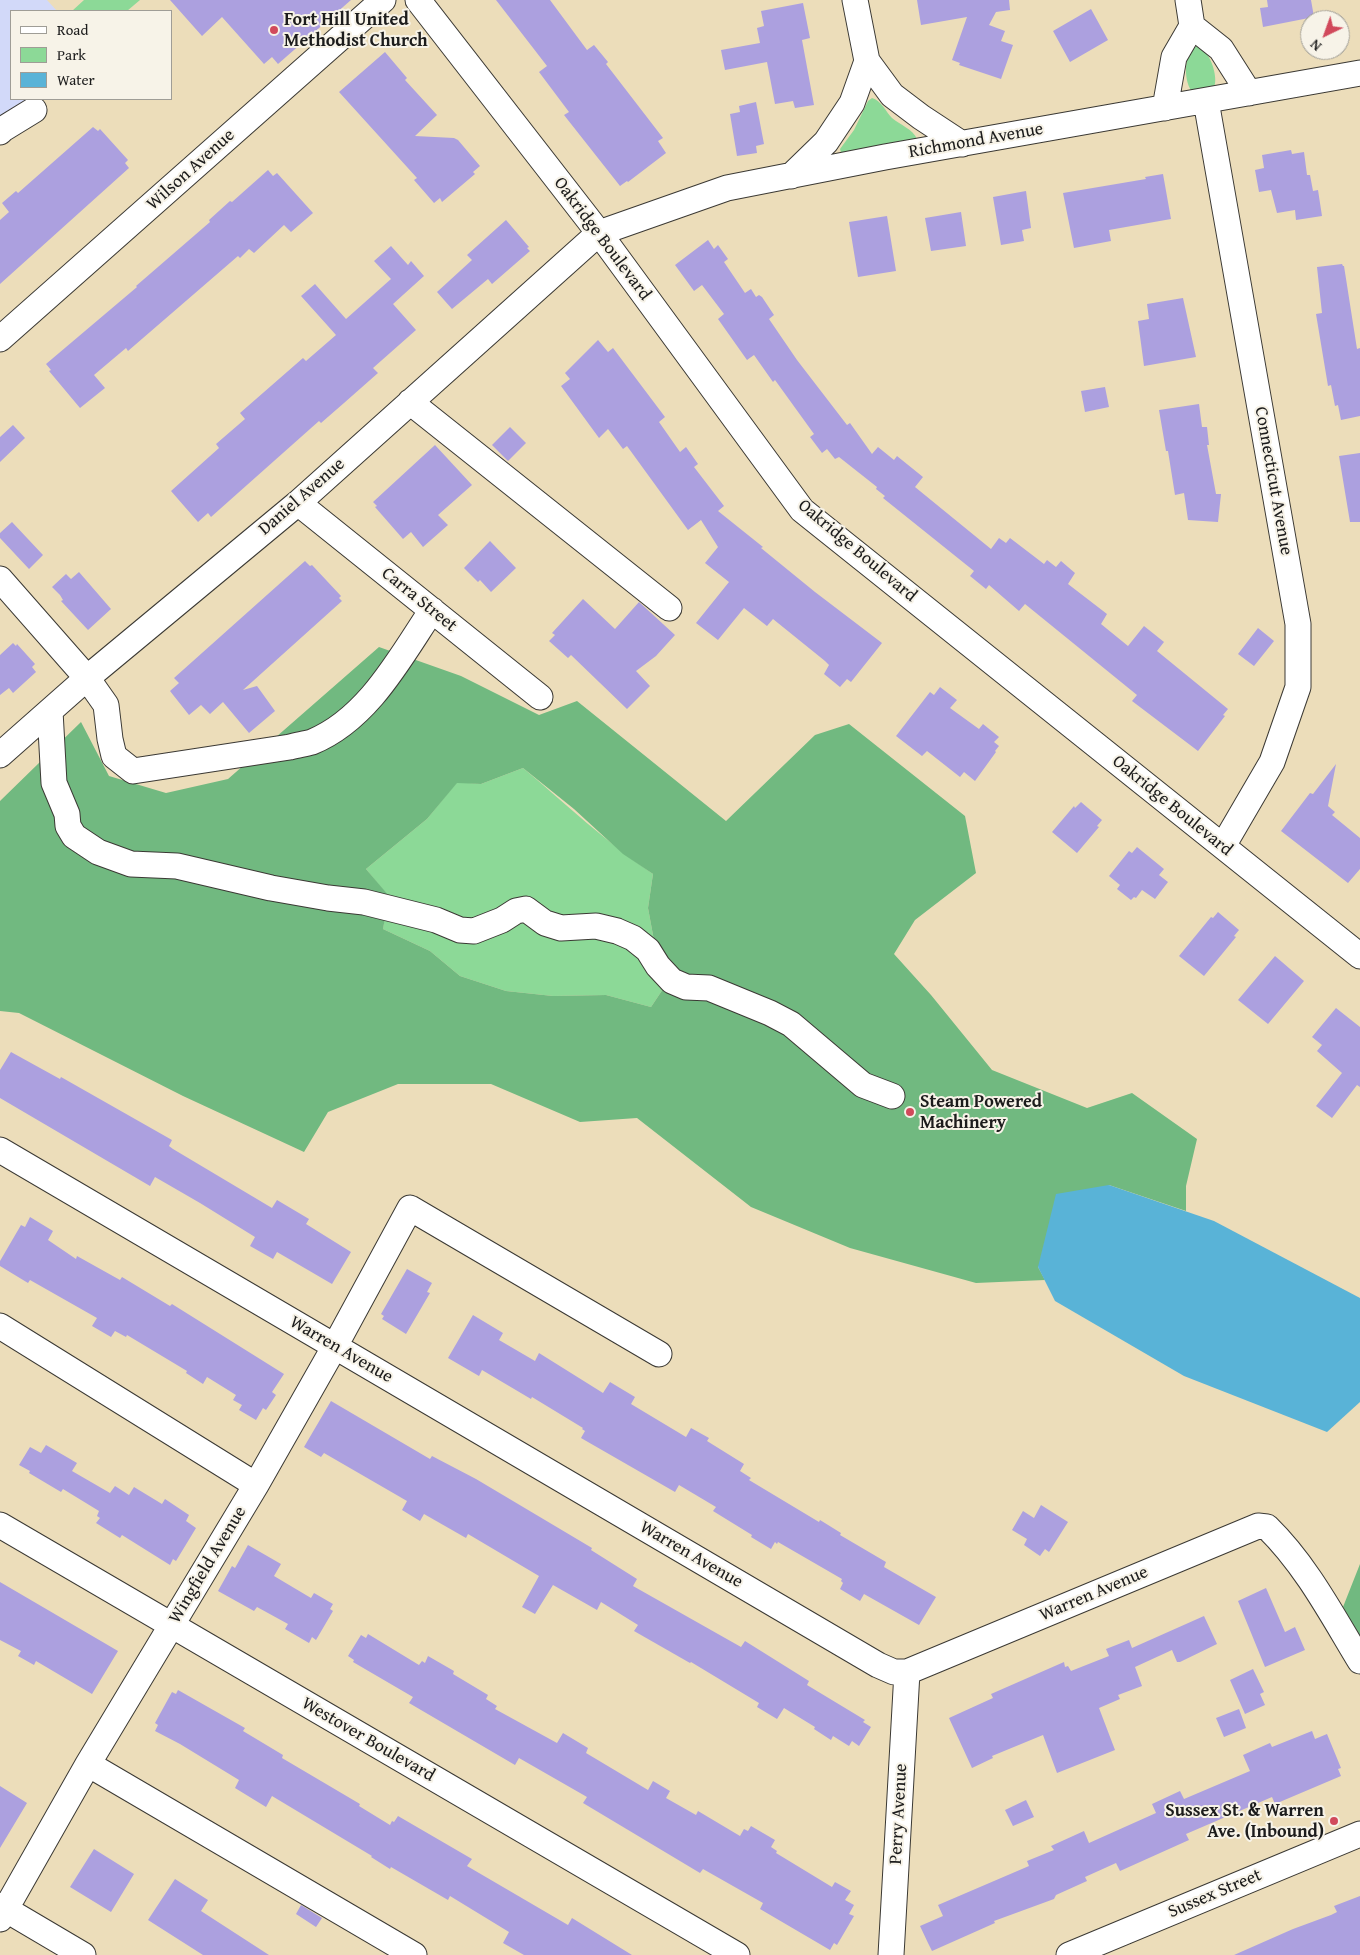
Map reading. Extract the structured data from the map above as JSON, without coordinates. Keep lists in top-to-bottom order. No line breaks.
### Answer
{"streets":{"street":["Richmond Avenue","Wilson Avenue","Oakridge Boulevard","Connecticut Avenue","Daniel Avenue","Carra Street","Warren Avenue","Wingfield Avenue","Westover Boulevard","Perry Avenue","Sussex Street"]},"crossings":[["Richmond Avenue","Oakridge Boulevard"],["Richmond Avenue","Connecticut Avenue"],["Richmond Avenue","Daniel Avenue"],["Oakridge Boulevard","Connecticut Avenue"],["Oakridge Boulevard","Daniel Avenue"],["Daniel Avenue","Carra Street"],["Warren Avenue","Wingfield Avenue"],["Warren Avenue","Perry Avenue"],["Wingfield Avenue","Westover Boulevard"]],"places":["Fort Hill United Methodist Church","Steam Powered Machinery","Sussex St. & Warren Ave. (Inbound)"],"legend":["Road","Park","Water"],"north":"bottom left"}
